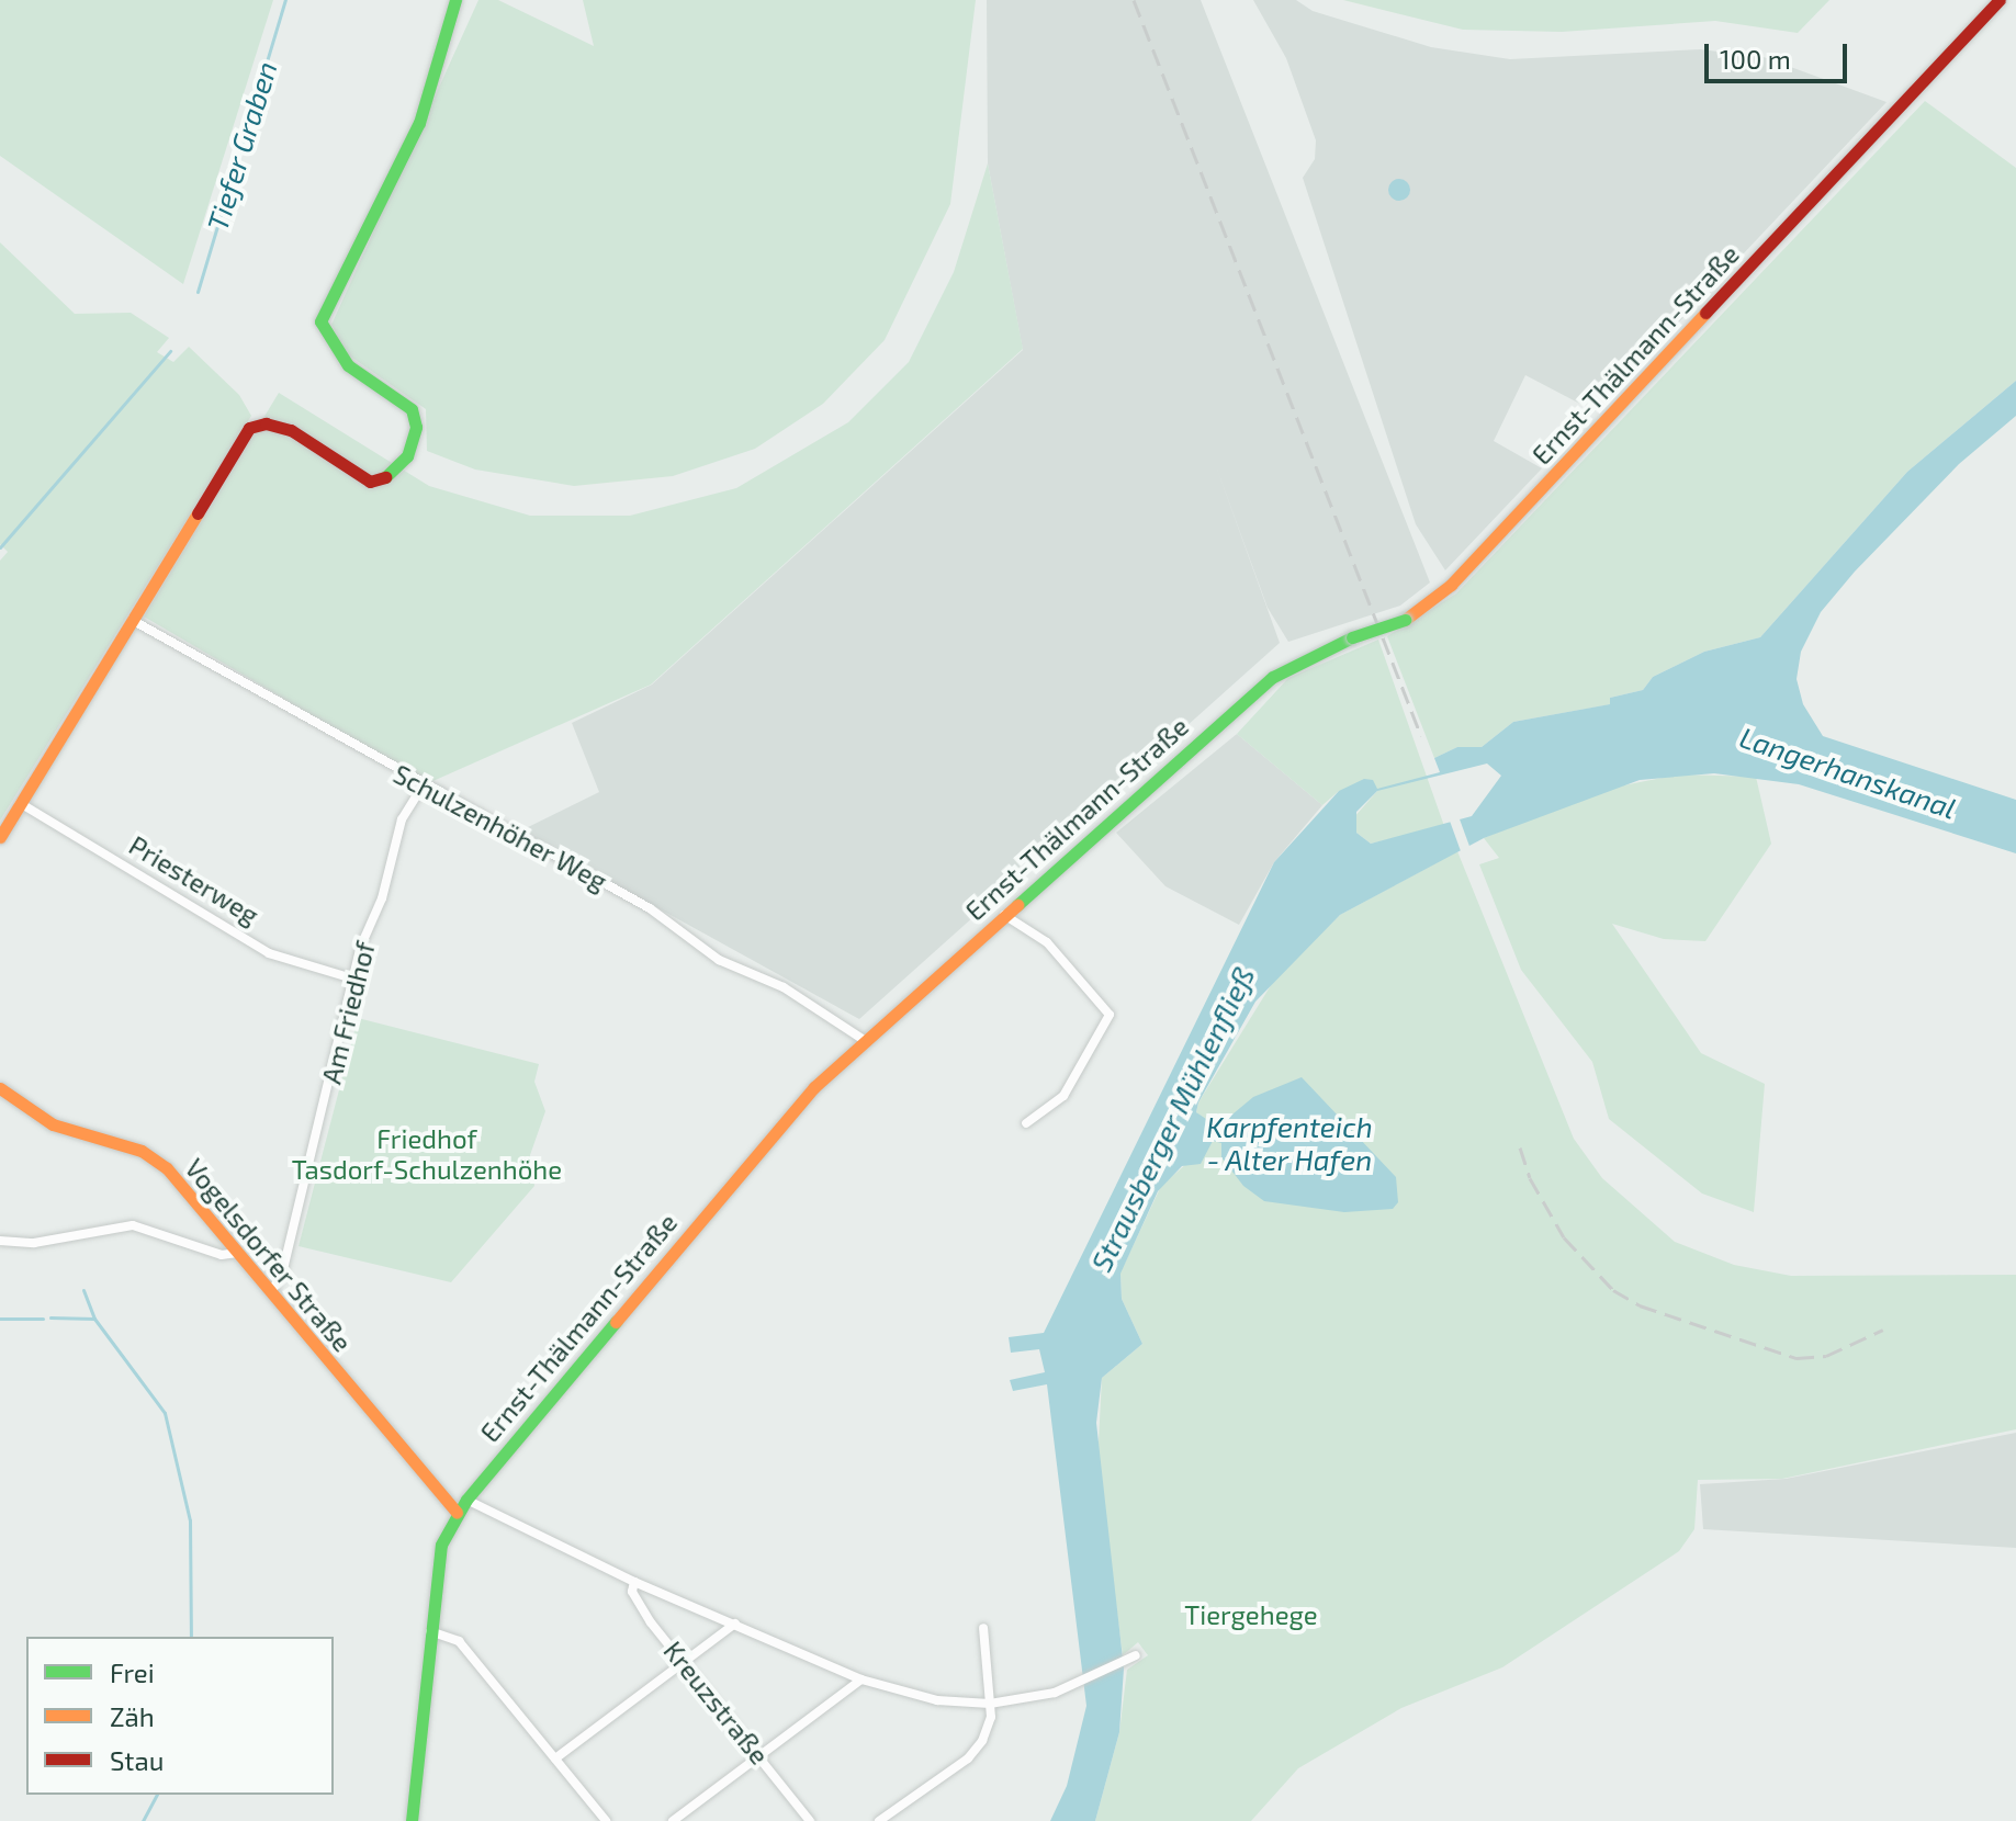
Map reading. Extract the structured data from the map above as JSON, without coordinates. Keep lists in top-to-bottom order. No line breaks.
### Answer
{"streets":{"main road":["Ernst-Thälmann-Straße","Vogelsdorfer Straße"],"street":["Schulzenhöher Weg","Priesterweg","Am Friedhof","Kreuzstraße"]},"crossings":[["Ernst-Thälmann-Straße","Schulzenhöher Weg"],["Ernst-Thälmann-Straße","Vogelsdorfer Straße"],["Schulzenhöher Weg","Am Friedhof"],["Priesterweg","Am Friedhof"],["Am Friedhof","Vogelsdorfer Straße"]],"water":["Tiefer Graben","Langerhanskanal","Strausberger Mühlenfließ","Karpfenteich - Alter Hafen"],"parks":["Friedhof Tasdorf-Schulzenhöhe","Tiergehege"],"legend":["Frei","Zäh","Stau"],"scale_bar":"100 m"}
